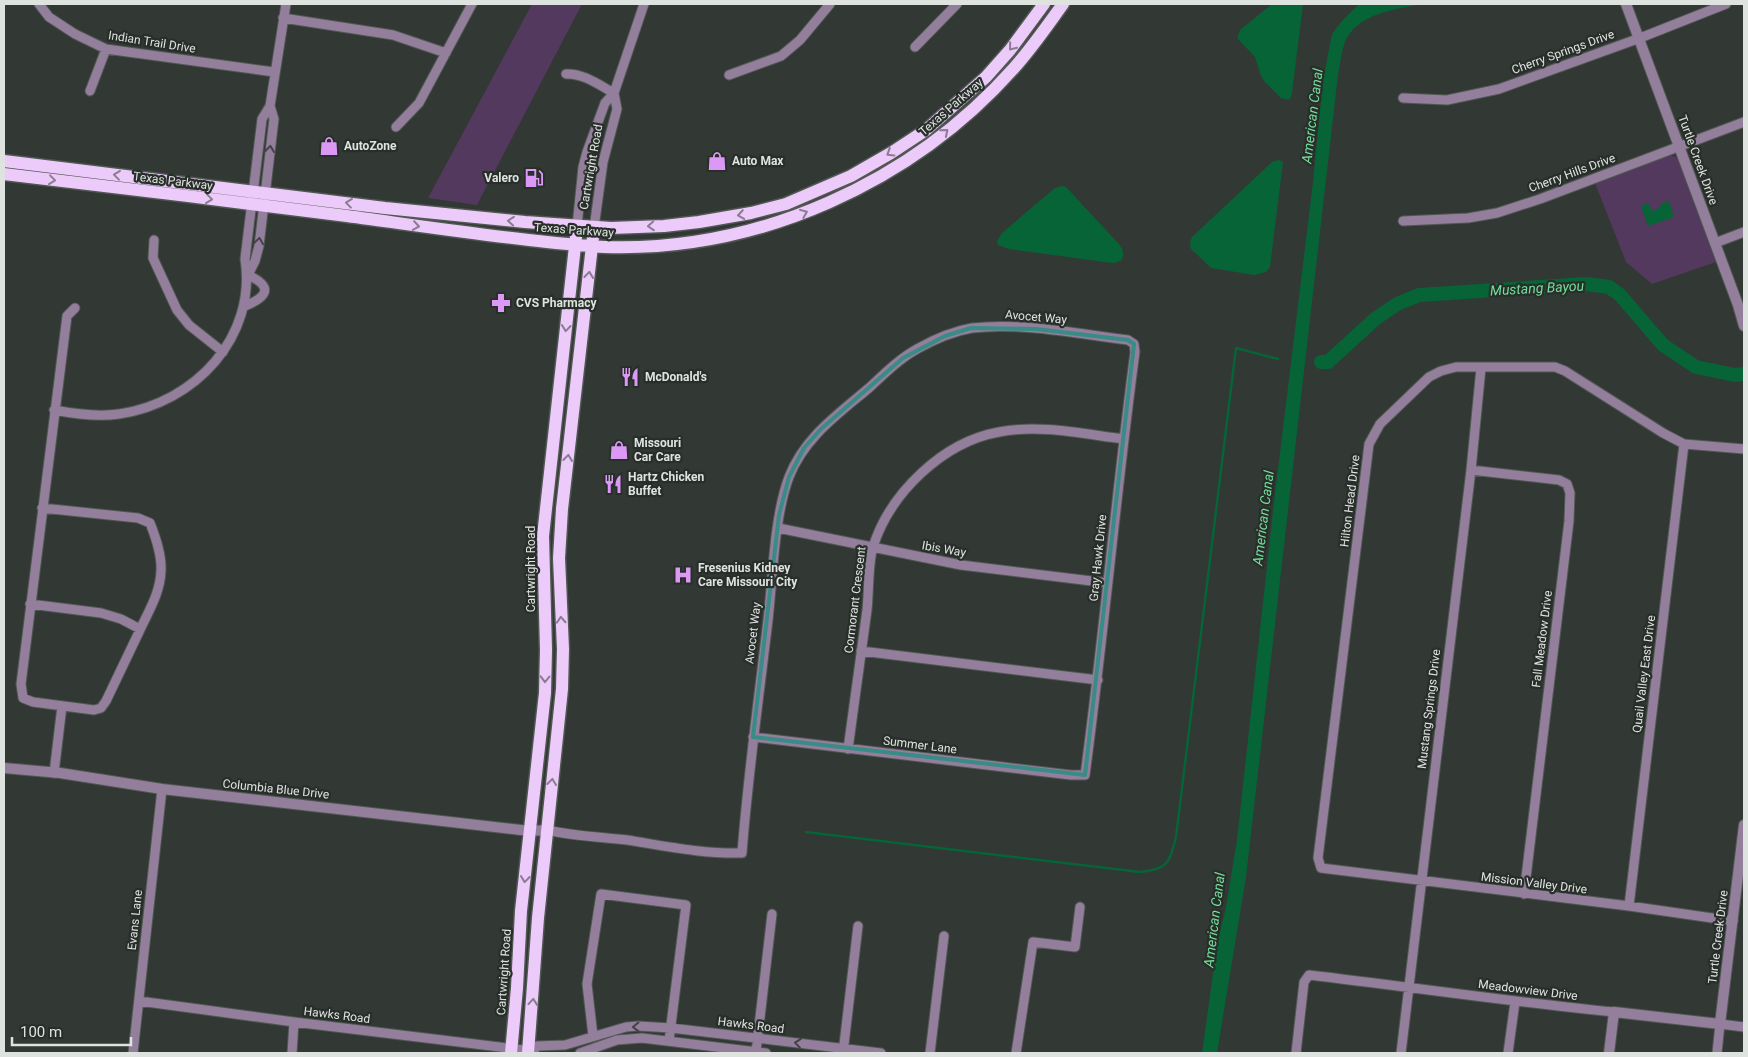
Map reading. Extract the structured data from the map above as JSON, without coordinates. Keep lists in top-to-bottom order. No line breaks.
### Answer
{"streets":{"main road":["Texas Parkway","Cartwright Road"],"street":["Indian Trail Drive","Cherry Springs Drive","Turtle Creek Drive","Cherry Hills Drive","Avocet Way","Hilton Head Drive","Ibis Way","Gray Hawk Drive","Cormorant Crescent","Fall Meadow Drive","Quail Valley East Drive","Mustang Springs Drive","Summer Lane","Columbia Blue Drive","Mission Valley Drive","Evans Lane","Meadowview Drive","Hawks Road"]},"crossings":[["Cherry Springs Drive","Turtle Creek Drive"],["Texas Parkway","Cartwright Road"],["Turtle Creek Drive","Cherry Hills Drive"],["Turtle Creek Drive","Mission Valley Drive"],["Turtle Creek Drive","Meadowview Drive"],["Cartwright Road","Avocet Way"],["Cartwright Road","Columbia Blue Drive"],["Cartwright Road","Hawks Road"],["Avocet Way","Ibis Way"],["Avocet Way","Gray Hawk Drive"],["Avocet Way","Summer Lane"],["Avocet Way","Columbia Blue Drive"],["Hilton Head Drive","Quail Valley East Drive"],["Hilton Head Drive","Mustang Springs Drive"],["Hilton Head Drive","Mission Valley Drive"],["Ibis Way","Gray Hawk Drive"],["Ibis Way","Cormorant Crescent"],["Gray Hawk Drive","Cormorant Crescent"],["Gray Hawk Drive","Summer Lane"],["Cormorant Crescent","Summer Lane"],["Fall Meadow Drive","Mustang Springs Drive"],["Fall Meadow Drive","Mission Valley Drive"],["Quail Valley East Drive","Mission Valley Drive"],["Mustang Springs Drive","Mission Valley Drive"],["Mustang Springs Drive","Meadowview Drive"],["Columbia Blue Drive","Evans Lane"],["Evans Lane","Hawks Road"]],"water":["American Canal","Mustang Bayou"],"places":{"shop":["AutoZone","Auto Max","Missouri Car Care"],"fuel station":["Valero"],"pharmacy":["CVS Pharmacy"],"restaurant":["McDonald's","Hartz Chicken Buffet"],"hospital":["Fresenius Kidney Care Missouri City"]},"scale_bar":"100 m"}
